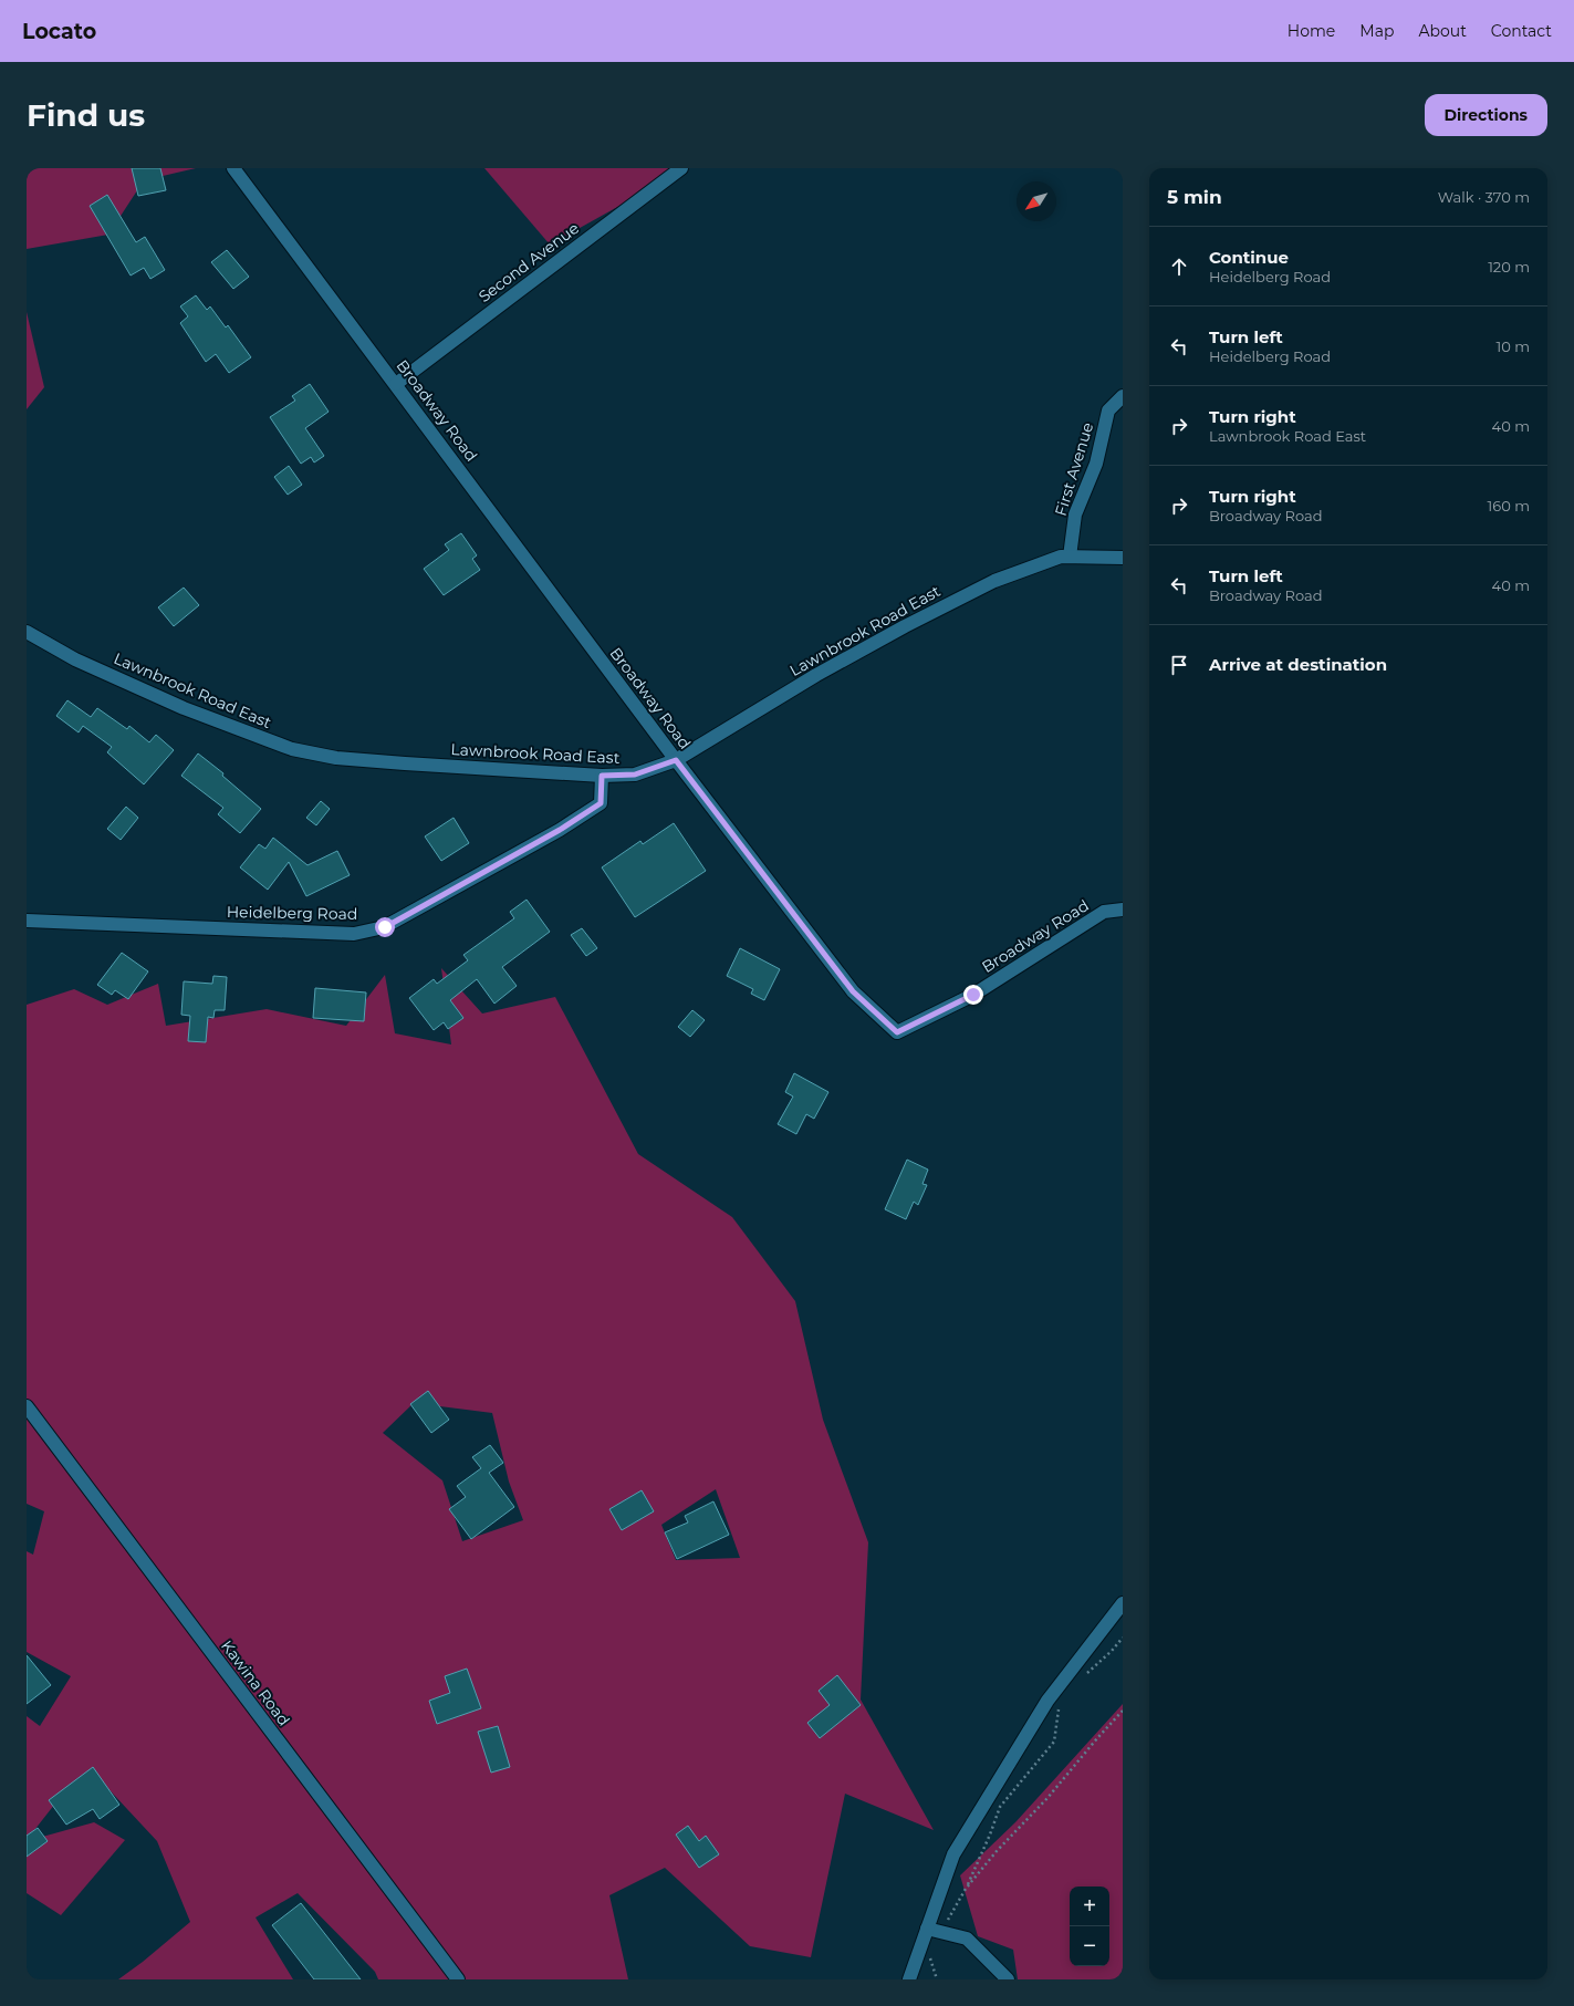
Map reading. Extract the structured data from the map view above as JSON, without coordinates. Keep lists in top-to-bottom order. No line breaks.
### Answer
{"streets":{"street":["Second Avenue","Broadway Road","First Avenue","Lawnbrook Road East","Heidelberg Road","Kawina Road"]},"crossings":[["Second Avenue","Broadway Road"],["Broadway Road","Lawnbrook Road East"],["First Avenue","Lawnbrook Road East"],["Lawnbrook Road East","Heidelberg Road"]],"north":"bottom left","page":{"header":"Locato","nav":["Home","Map","About","Contact"],"buttons":"Directions","title":"Find us","heading":["5 min","Walk · 370 m"],"list":[["Continue","Heidelberg Road","120 m"],["Turn left","Heidelberg Road","10 m"],["Turn right","Lawnbrook Road East","40 m"],["Turn right","Broadway Road","160 m"],["Turn left","Broadway Road","40 m"],"Arrive at destination"],"map_buttons":["+","−"]}}
